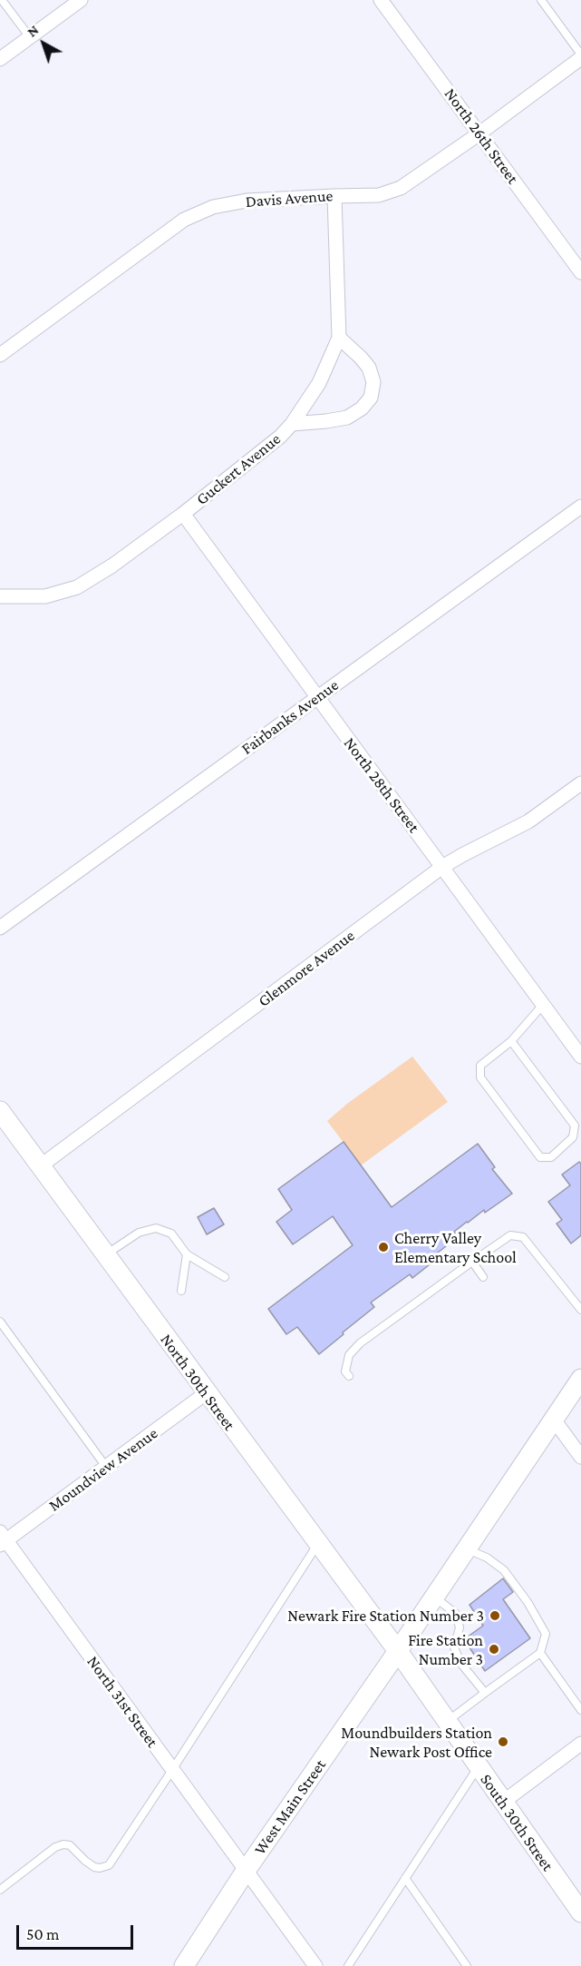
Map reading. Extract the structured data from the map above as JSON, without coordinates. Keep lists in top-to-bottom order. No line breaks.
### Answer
{"streets":{"street":["North 26th Street","Davis Avenue","Guckert Avenue","Fairbanks Avenue","North 28th Street","Glenmore Avenue","North 30th Street","Moundview Avenue","North 31st Street","West Main Street","South 30th Street"]},"crossings":[["North 26th Street","Davis Avenue"],["Davis Avenue","Guckert Avenue"],["Guckert Avenue","North 28th Street"],["Fairbanks Avenue","North 28th Street"],["North 28th Street","Glenmore Avenue"],["Glenmore Avenue","North 30th Street"],["North 30th Street","Moundview Avenue"],["North 30th Street","West Main Street"],["North 30th Street","South 30th Street"],["Moundview Avenue","North 31st Street"],["North 31st Street","West Main Street"],["West Main Street","South 30th Street"]],"places":["Cherry Valley Elementary School","Newark Fire Station Number 3","Fire Station Number 3","Moundbuilders Station Newark Post Office"],"scale_bar":"50 m","north":"top left"}
